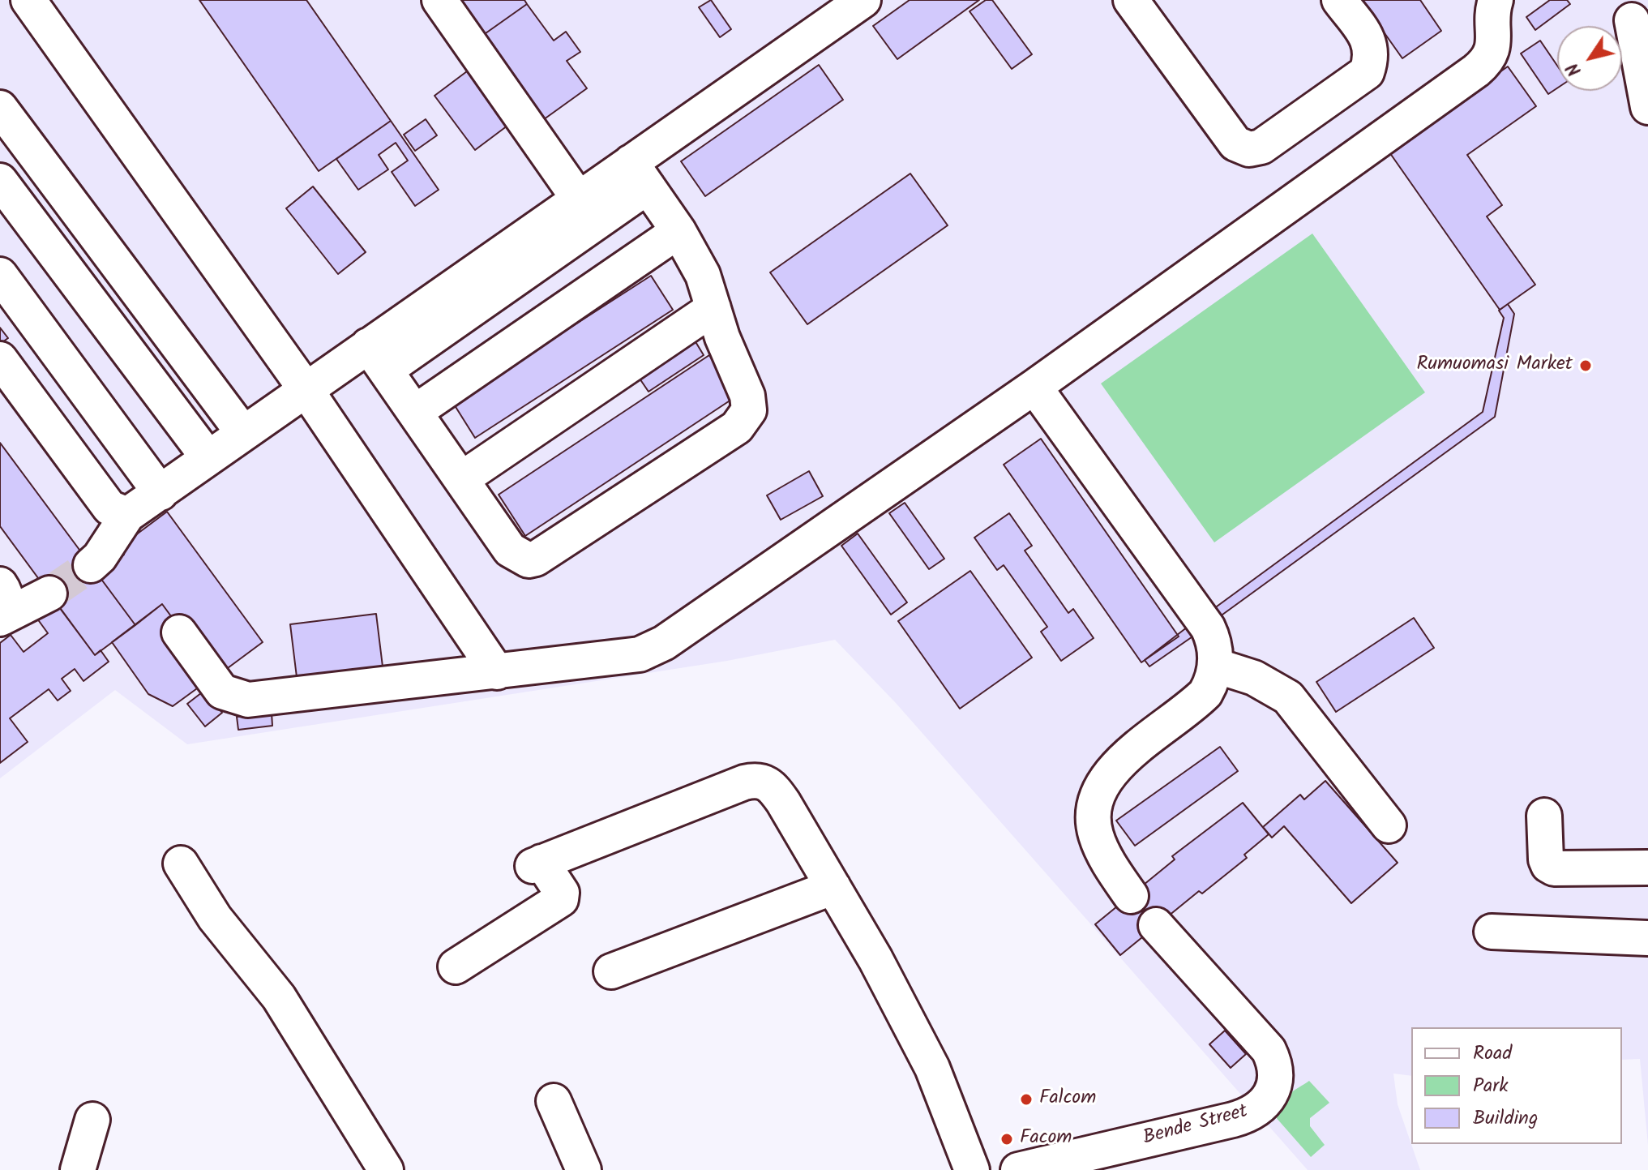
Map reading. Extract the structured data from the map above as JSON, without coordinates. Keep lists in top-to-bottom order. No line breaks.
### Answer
{"streets":{"street":["Bende Street"]},"places":["Rumuomasi Market","Falcom","Facom"],"legend":["Road","Park","Building"],"north":"bottom left"}
